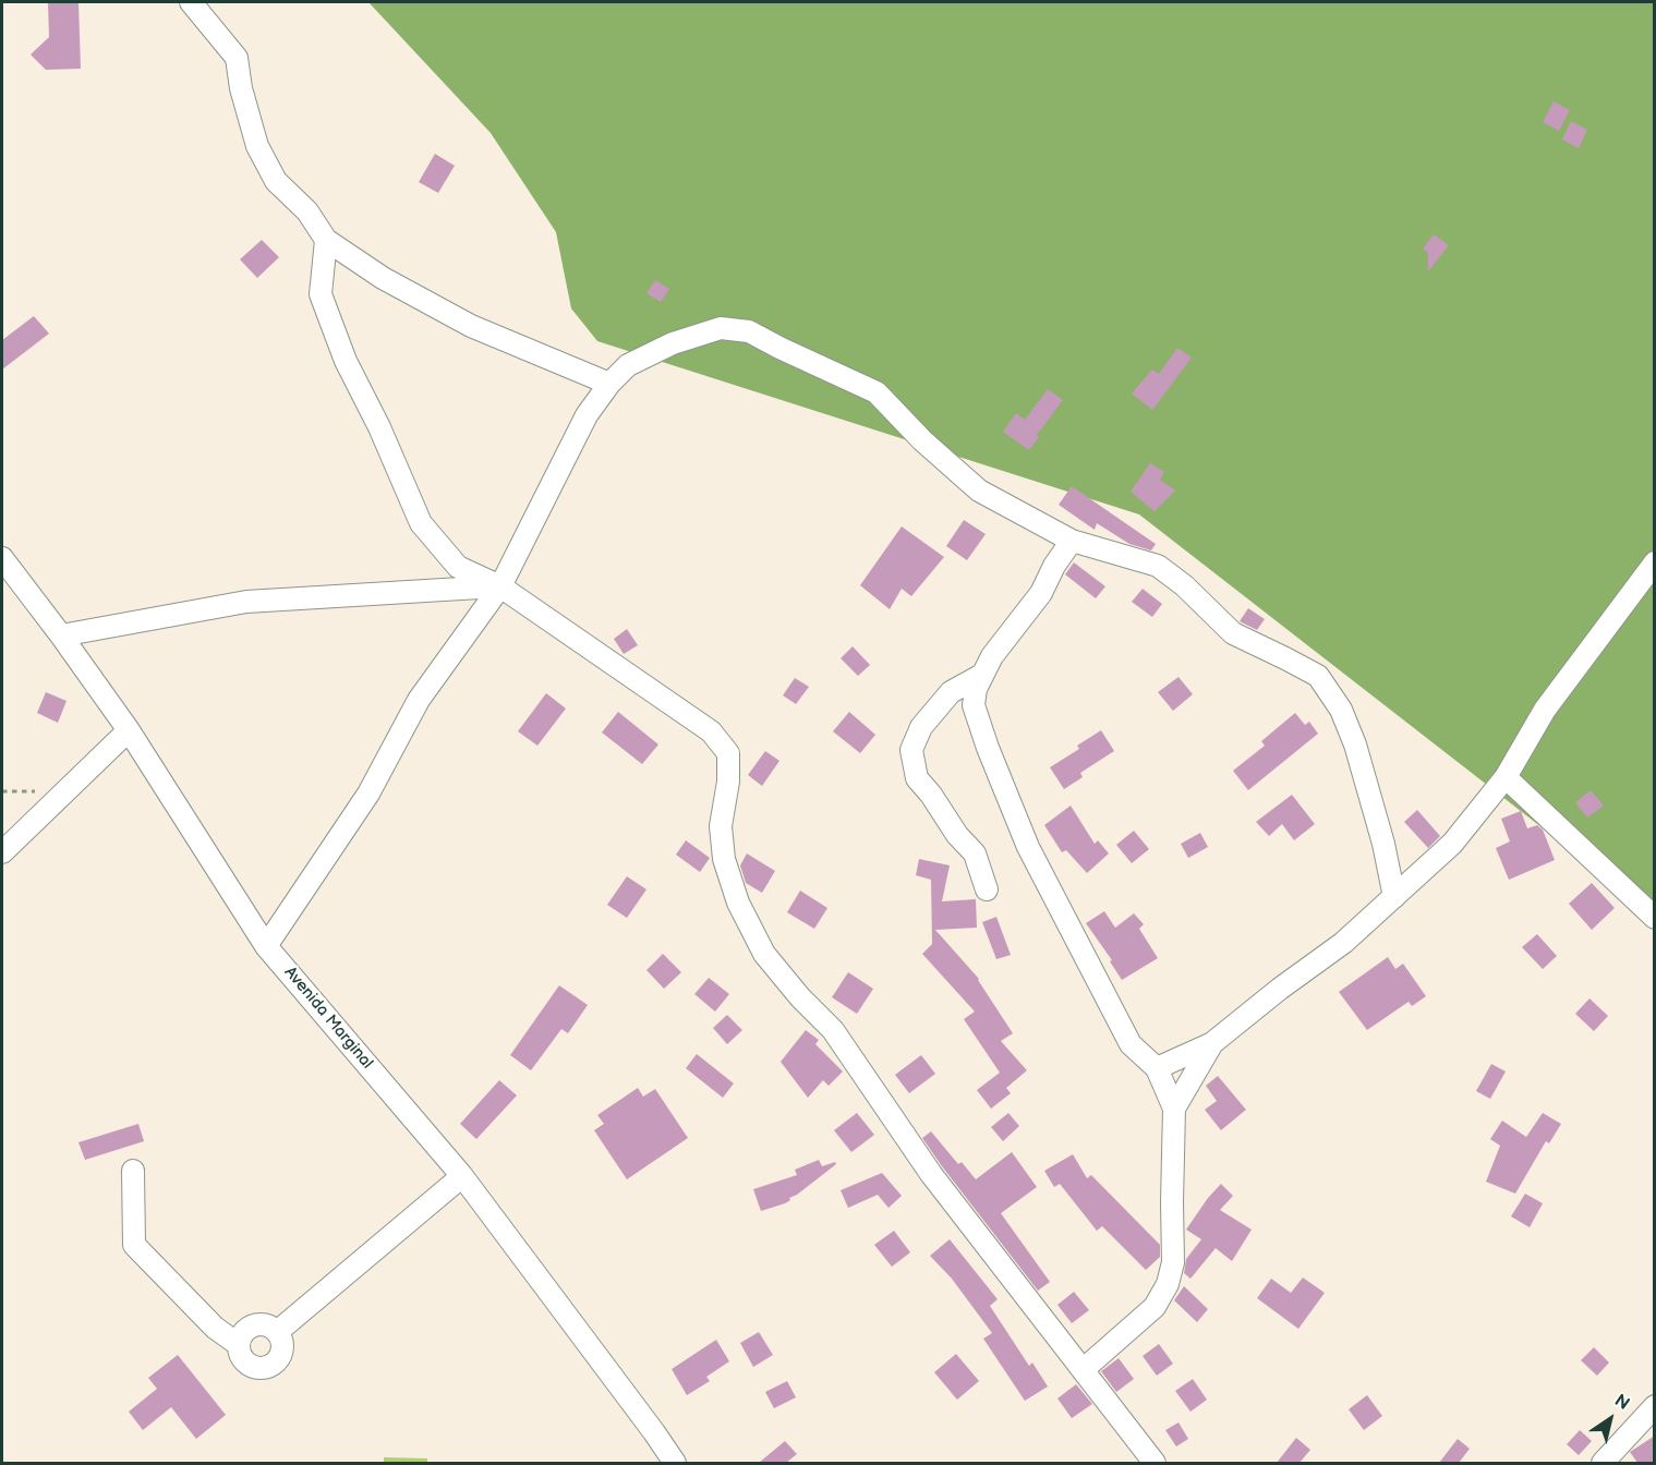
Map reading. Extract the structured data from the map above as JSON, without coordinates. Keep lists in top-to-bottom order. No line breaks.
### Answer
{"streets":{"street":["Avenida Marginal"]},"north":"top right"}
